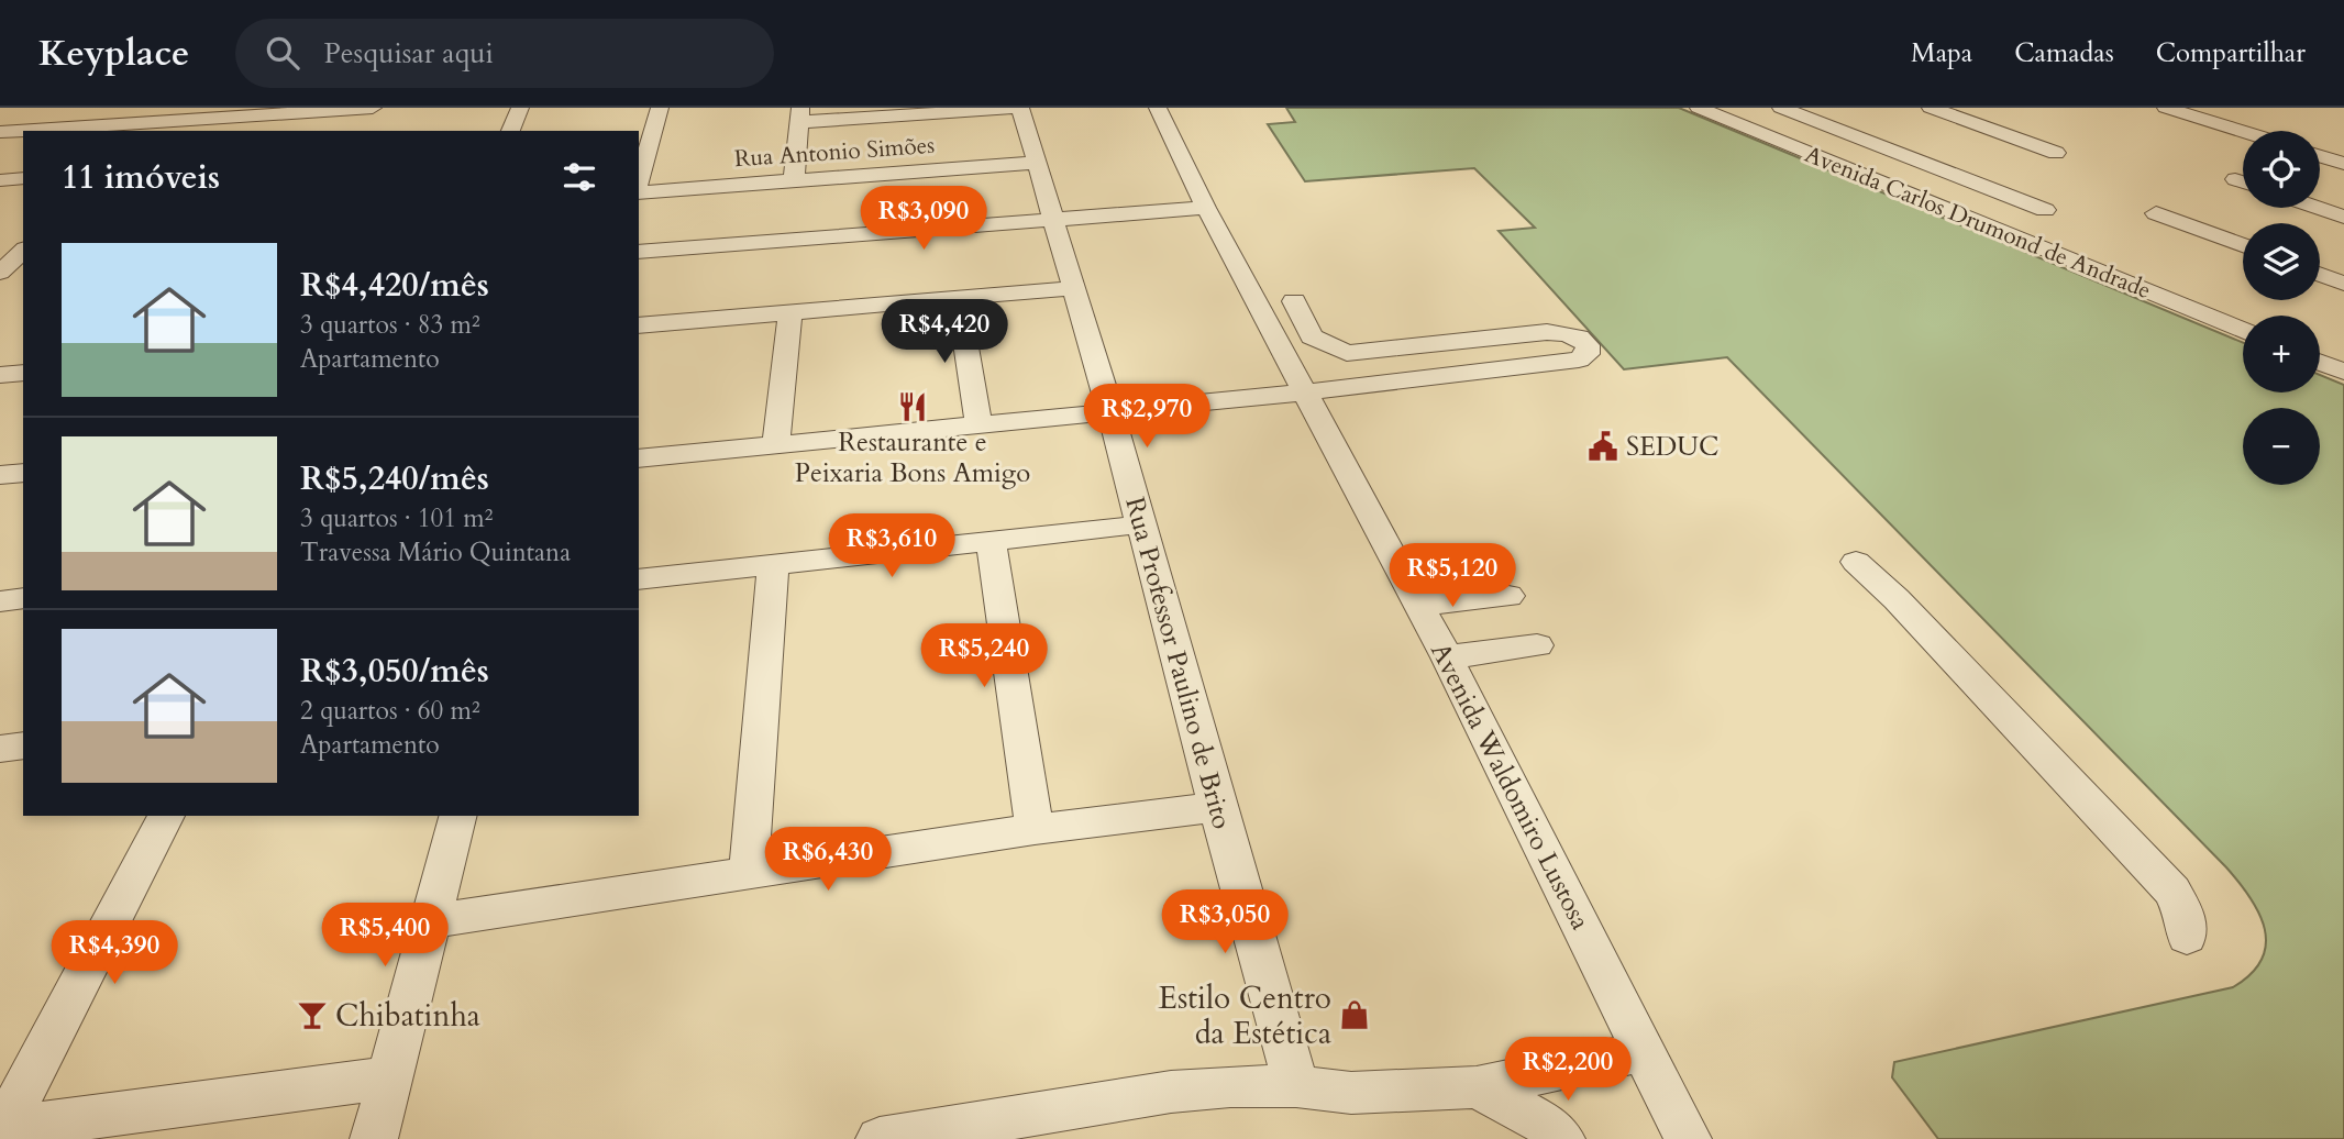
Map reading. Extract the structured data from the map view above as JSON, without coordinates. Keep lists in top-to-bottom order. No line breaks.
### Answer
{"streets":{"street":["Rua Antonio Simões","Avenida Carlos Drumond de Andrade","Rua Professor Paulino de Brito","Avenida Waldomiro Lustosa"]},"crossings":[["Rua Antonio Simões","Rua Professor Paulino de Brito"]],"places":{"restaurant":["Restaurante e Peixaria Bons Amigo"],"public building":["SEDUC"],"bar":["Chibatinha"],"shop":["Estilo Centro da Estética"]},"page":{"header":"Keyplace","search":"Pesquisar aqui","nav":["Mapa","Camadas","Compartilhar"],"map_buttons":["+","−"],"heading":"11 imóveis","price":["R$3,090","R$4,420","R$2,970","R$3,610","R$5,120","R$5,240","R$6,430","R$3,050","R$5,400","R$4,390","R$2,200"],"list":[{"name":"R$4,420/mês","note":"3 quartos · 83 m² · Apartamento"},{"name":"R$5,240/mês","note":"3 quartos · 101 m² · Travessa Mário Quintana"},{"name":"R$3,050/mês","note":"2 quartos · 60 m² · Apartamento"}]}}
